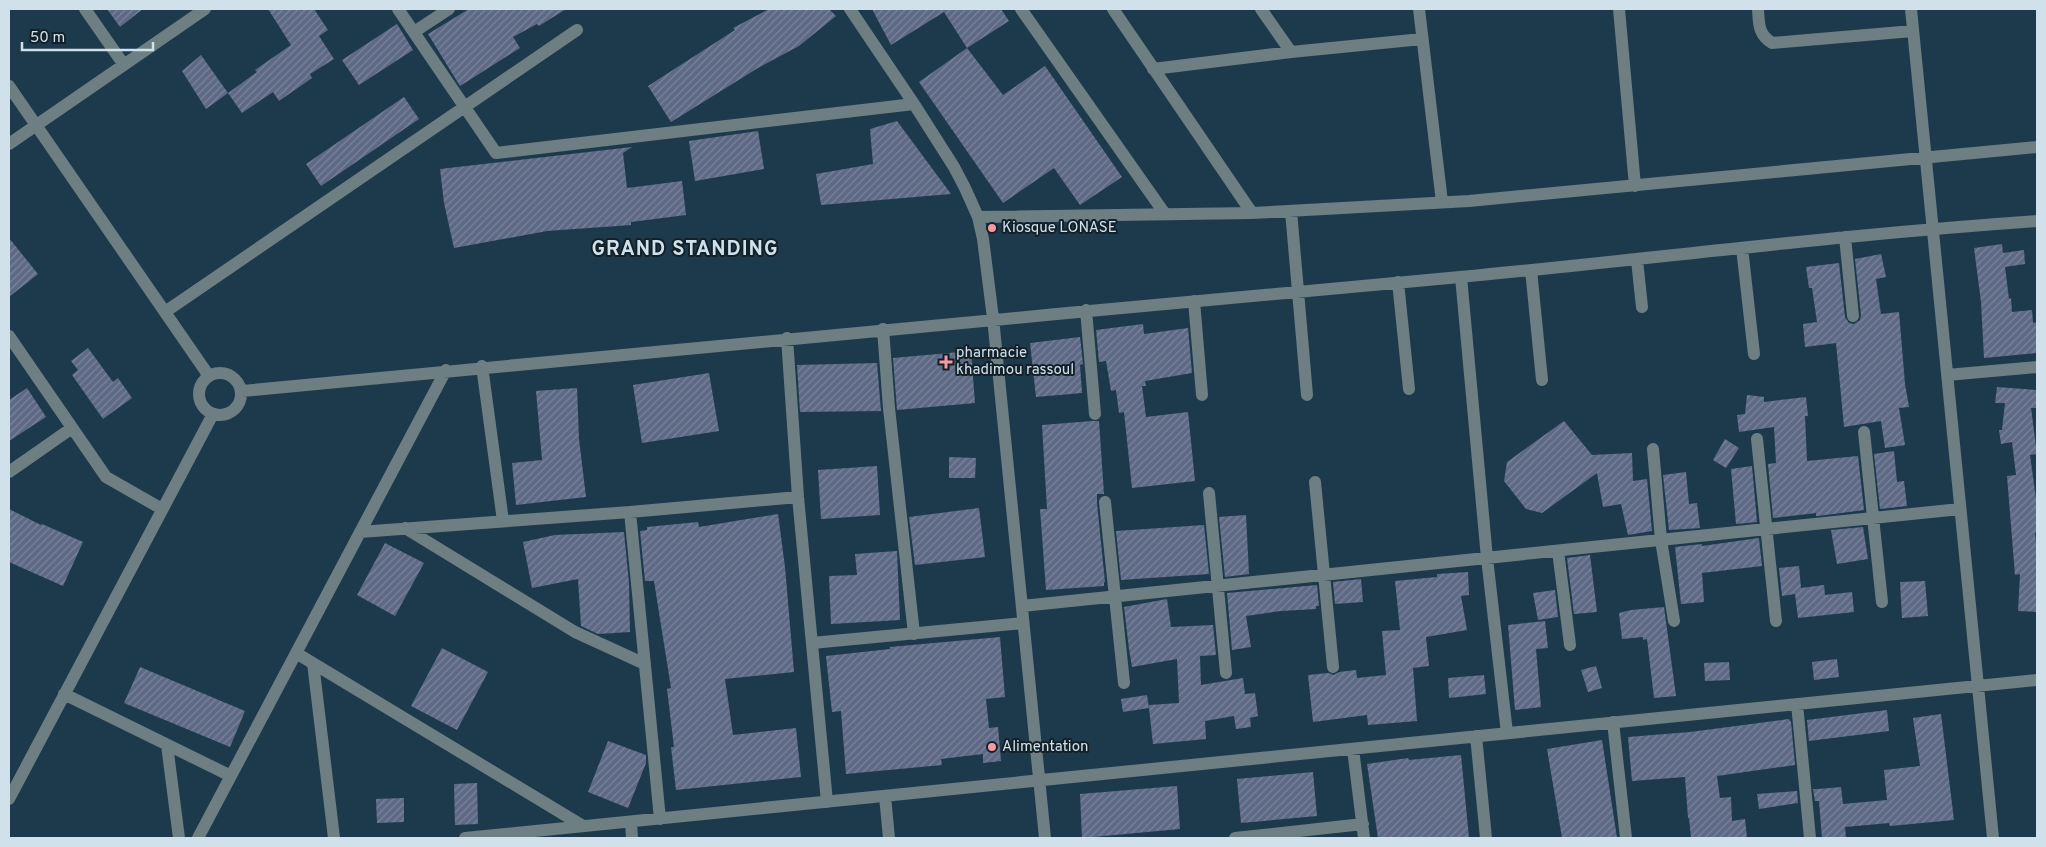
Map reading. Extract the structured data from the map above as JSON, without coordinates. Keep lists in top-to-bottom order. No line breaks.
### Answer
{"districts":["GRAND STANDING"],"places":{"other":["Kiosque LONASE","Alimentation"],"health":["pharmacie khadimou rassoul"]},"scale_bar":"50 m"}
